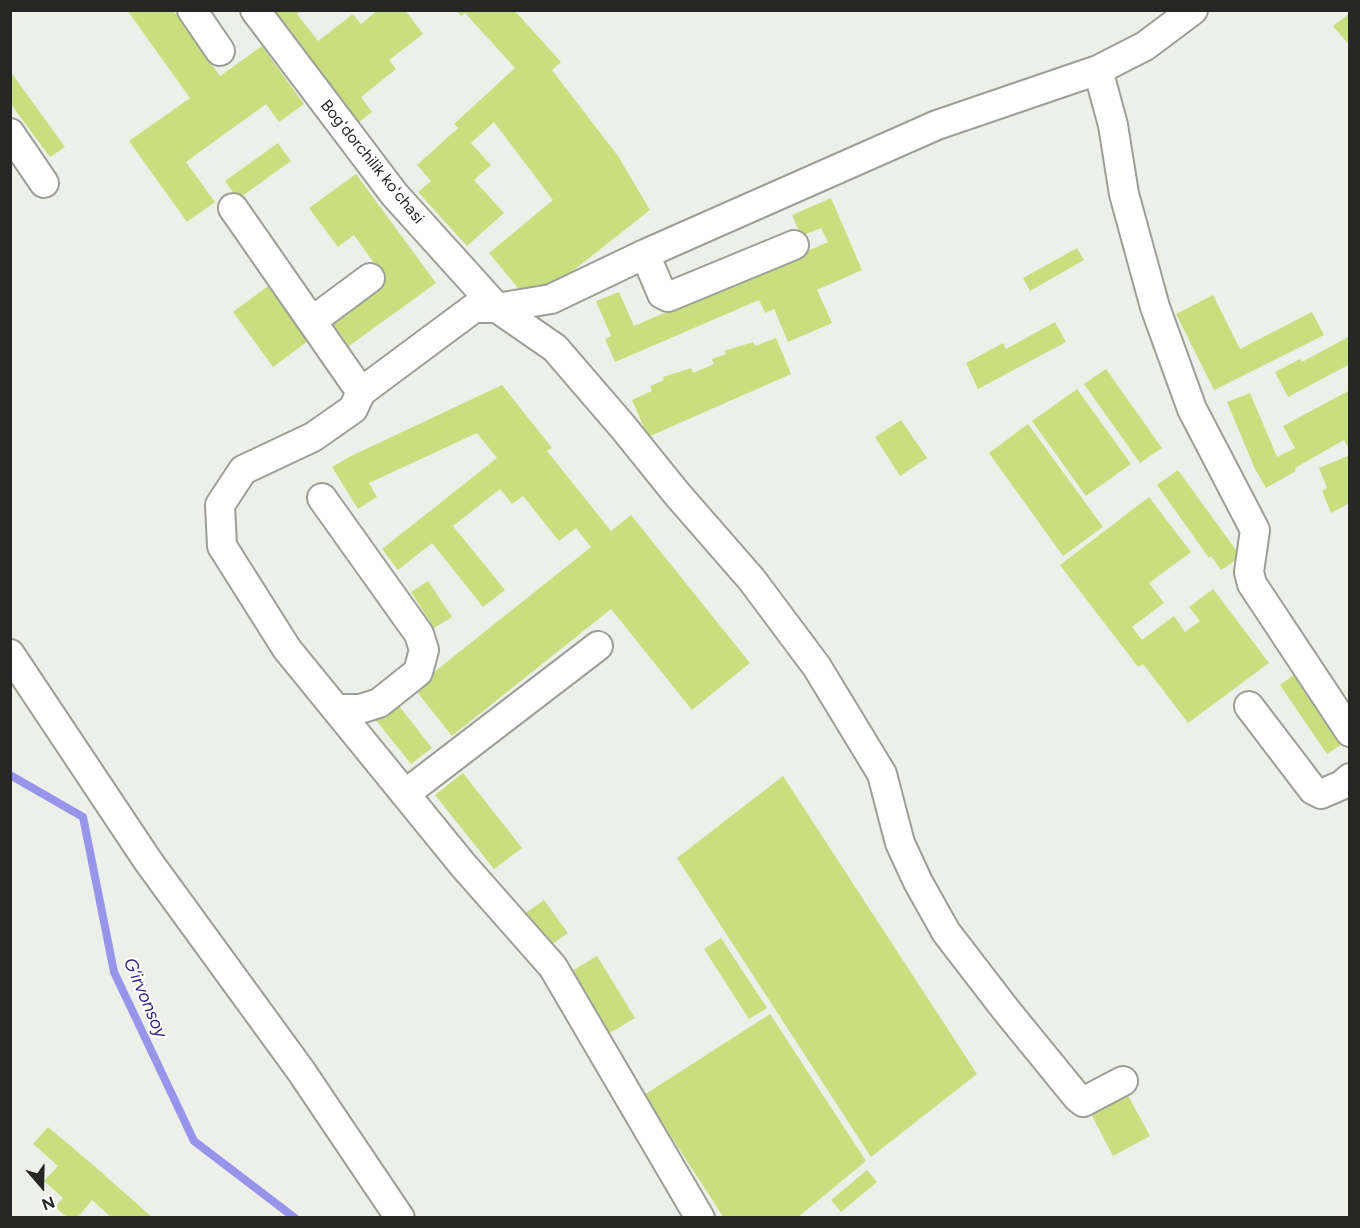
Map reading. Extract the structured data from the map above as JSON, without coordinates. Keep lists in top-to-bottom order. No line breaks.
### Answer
{"streets":{"lane":["Bogʻdorchilik koʻchasi"]},"water":["G‘irvonsoy"],"north":"bottom"}
